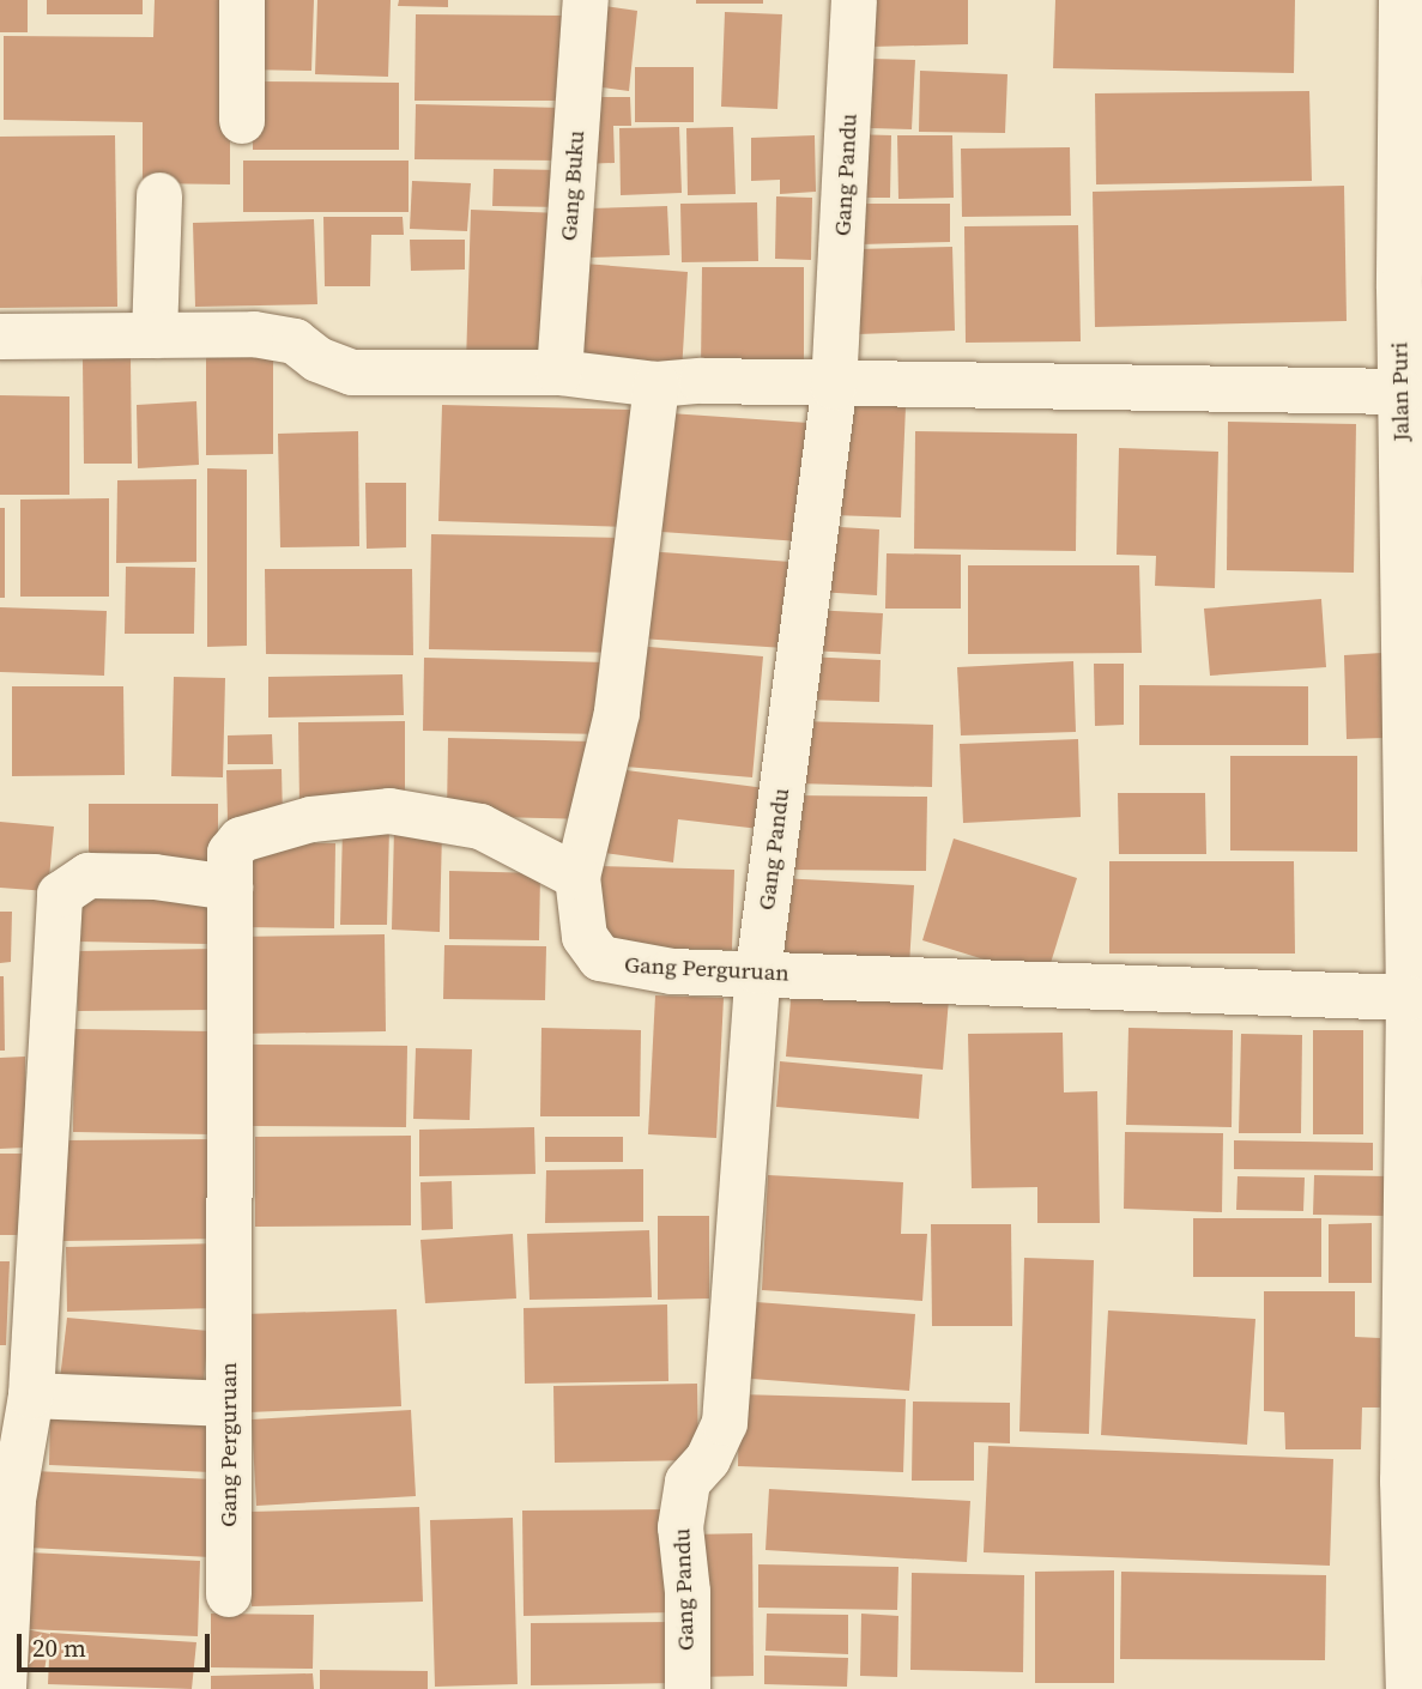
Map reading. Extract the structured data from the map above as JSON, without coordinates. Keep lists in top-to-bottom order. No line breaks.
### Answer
{"streets":{"street":["Gang Pandu","Gang Buku","Jalan Puri","Gang Perguruan"]},"crossings":[["Gang Pandu","Gang Perguruan"],["Jalan Puri","Gang Perguruan"]],"scale_bar":"20 m"}
